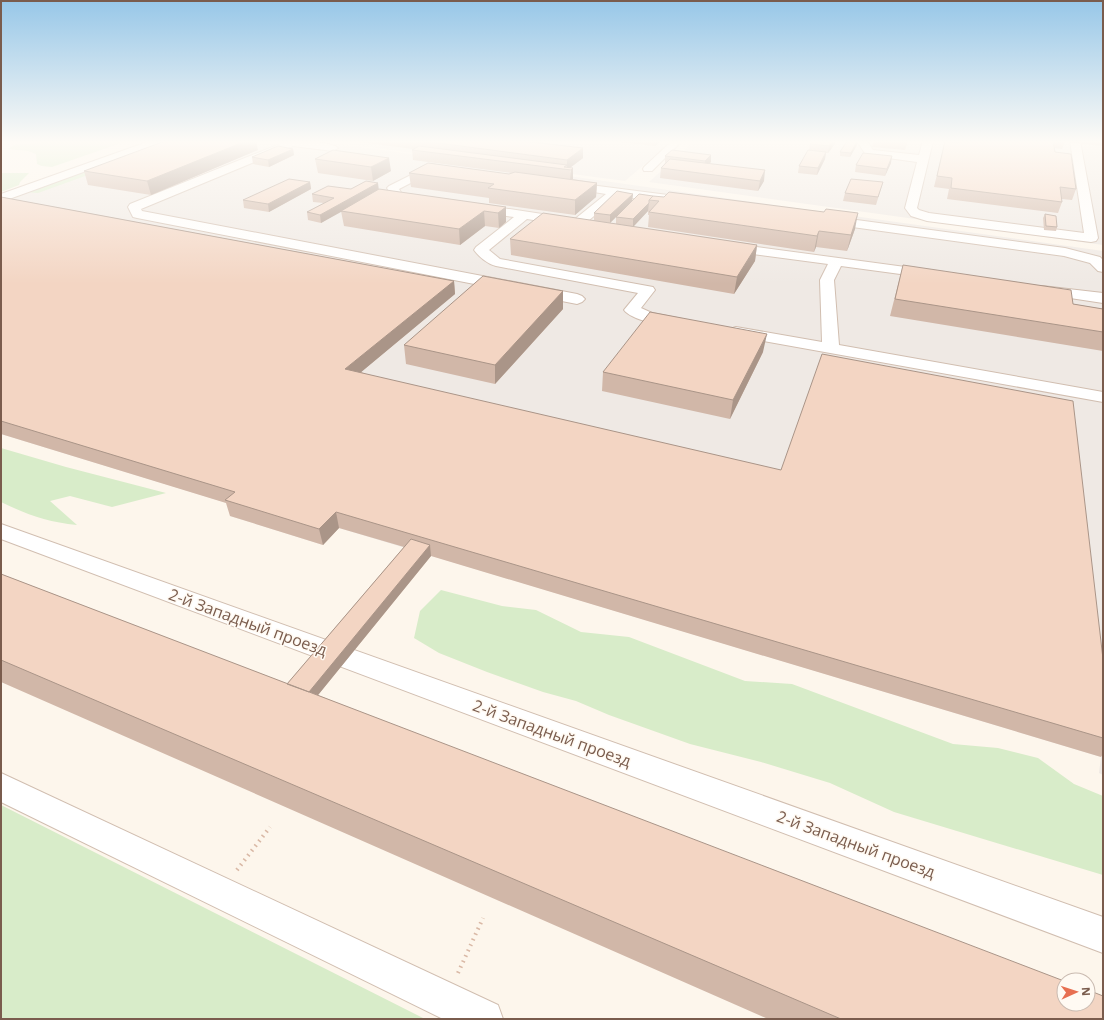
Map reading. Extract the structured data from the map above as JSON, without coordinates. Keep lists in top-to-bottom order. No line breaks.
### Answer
{"streets":{"street":["2-й Западный проезд"]},"north":"right"}
